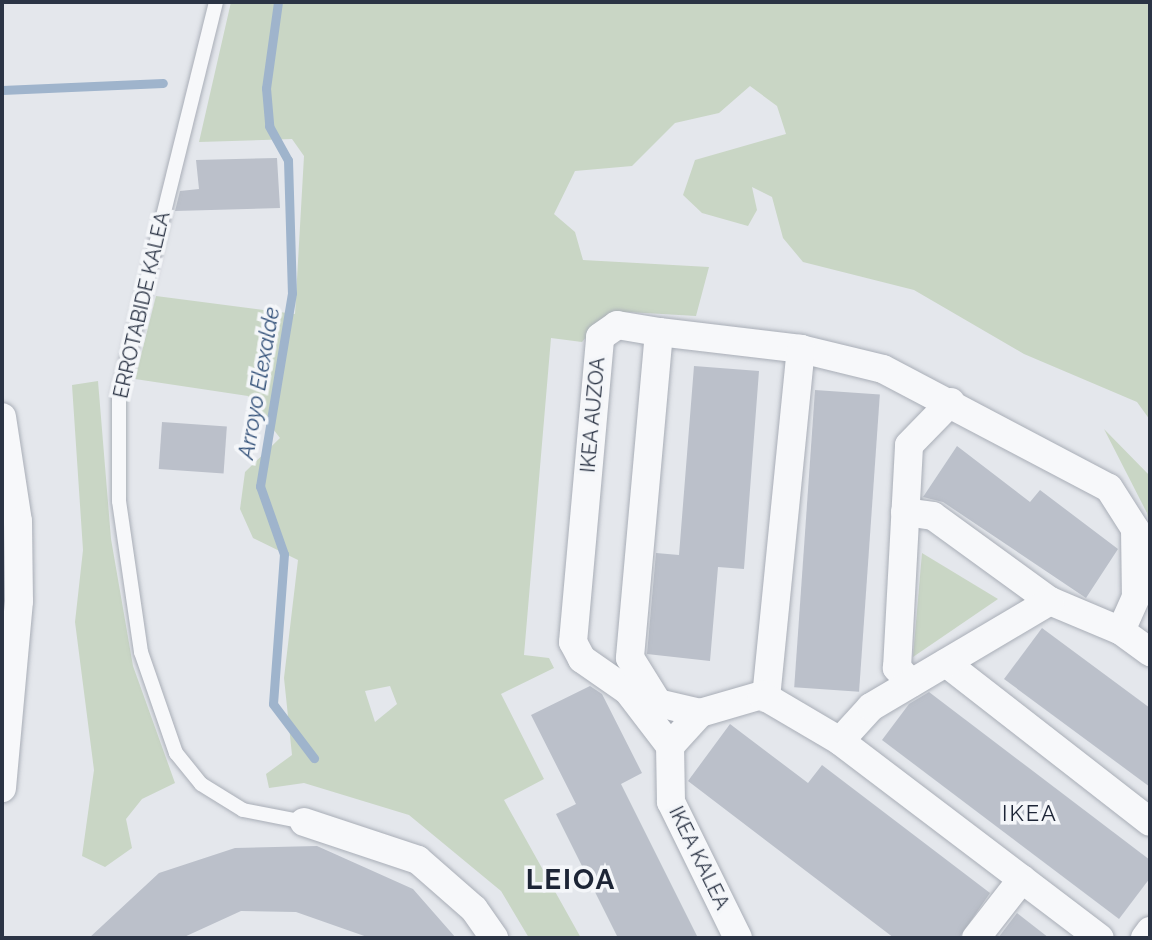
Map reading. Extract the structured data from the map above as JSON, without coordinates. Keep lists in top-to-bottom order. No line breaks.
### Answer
{"streets":{"street":["ERROTABIDE KALEA","IKEA AUZOA","IKEA KALEA"]},"crossings":[["IKEA AUZOA","IKEA KALEA"]],"districts":["IKEA","LEIOA"],"water":["Arroyo Elexalde"]}
